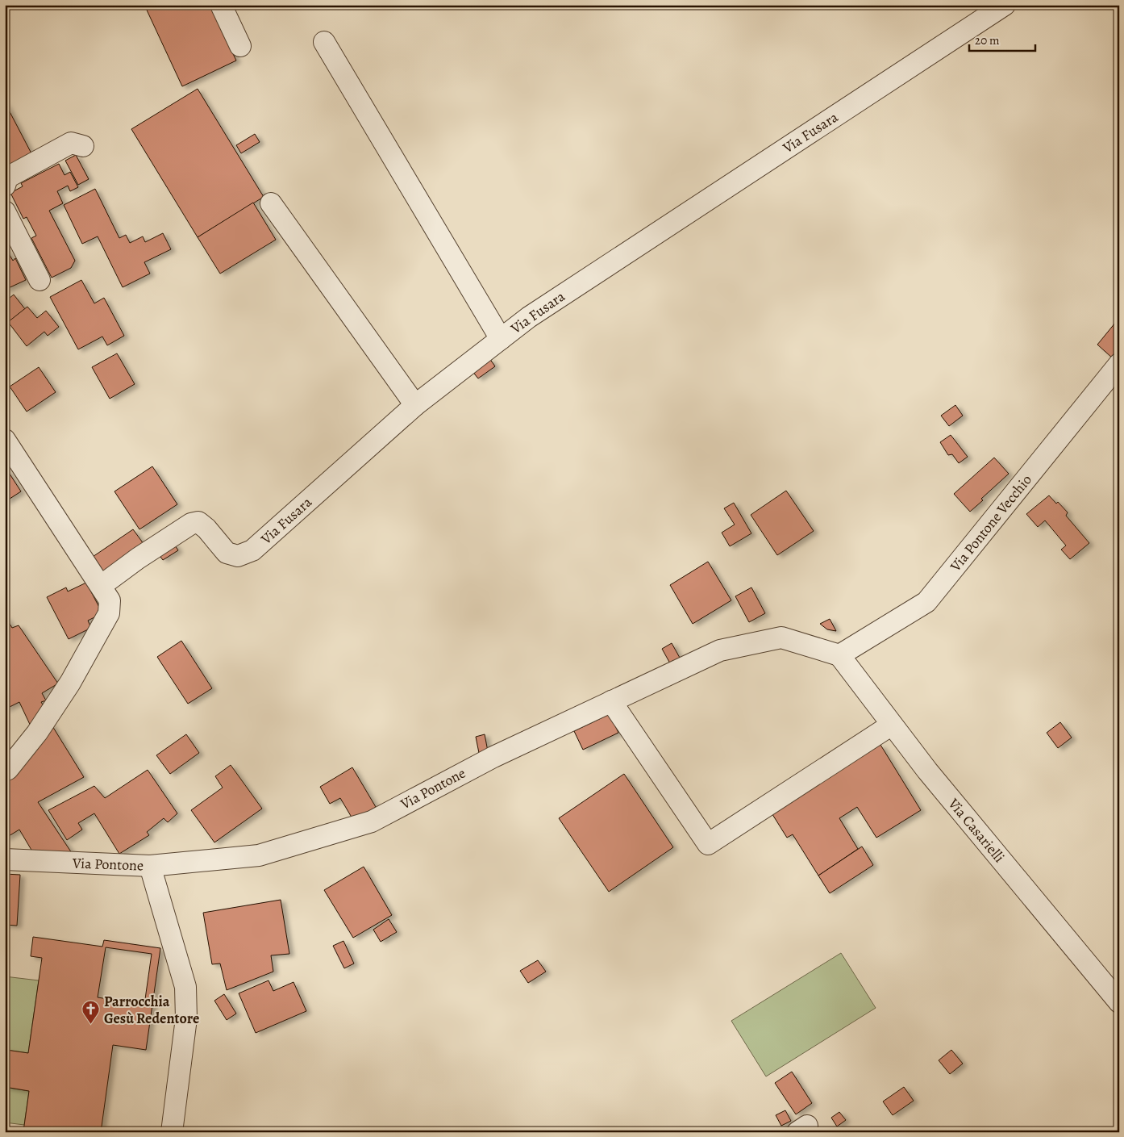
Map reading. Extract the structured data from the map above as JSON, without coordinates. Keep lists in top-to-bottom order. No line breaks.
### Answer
{"streets":{"street":["Via Fusara","Via Pontone Vecchio","Via Pontone","Via Casarielli"]},"crossings":[["Via Pontone Vecchio","Via Pontone"],["Via Pontone Vecchio","Via Casarielli"],["Via Pontone","Via Casarielli"]],"places":{"church":["Parrocchia Gesù Redentore"]},"scale_bar":"20 m"}
